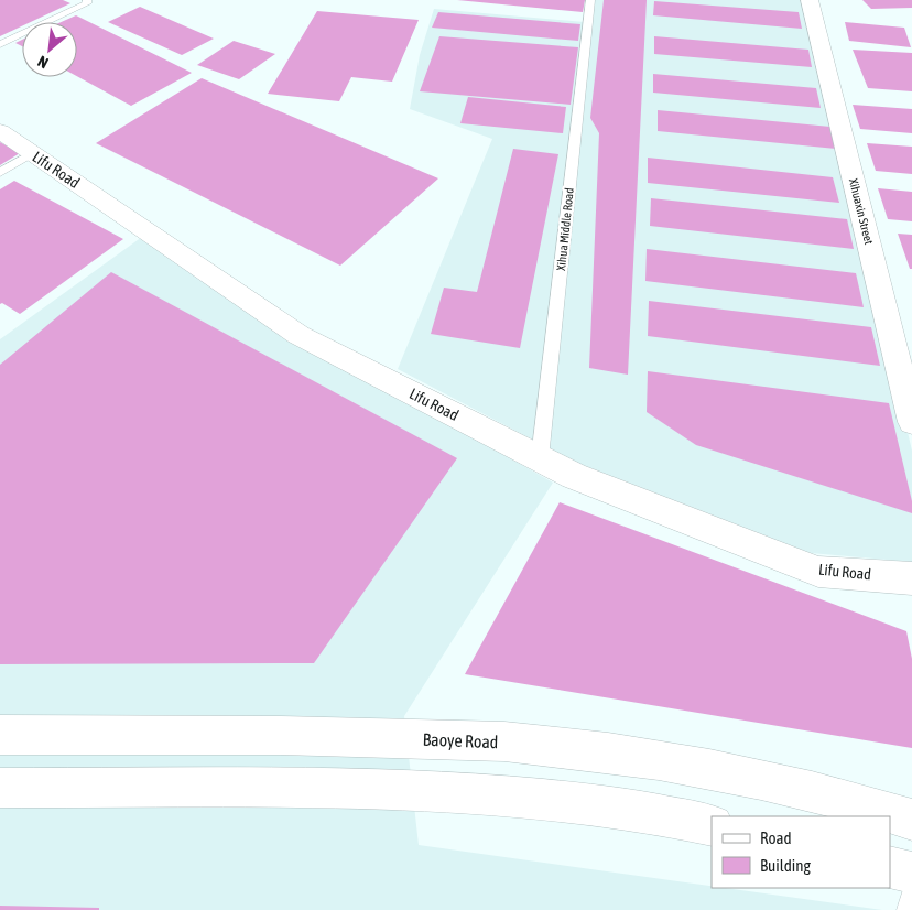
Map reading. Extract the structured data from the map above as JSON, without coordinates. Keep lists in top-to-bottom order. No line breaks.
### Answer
{"streets":{"street":["Lifu Road","Xihuaxin Street","Baoye Road"],"lane":["Xihua Middle Road"]},"crossings":[["Lifu Road","Xihua Middle Road"]],"legend":["Road","Building"],"north":"bottom left"}
